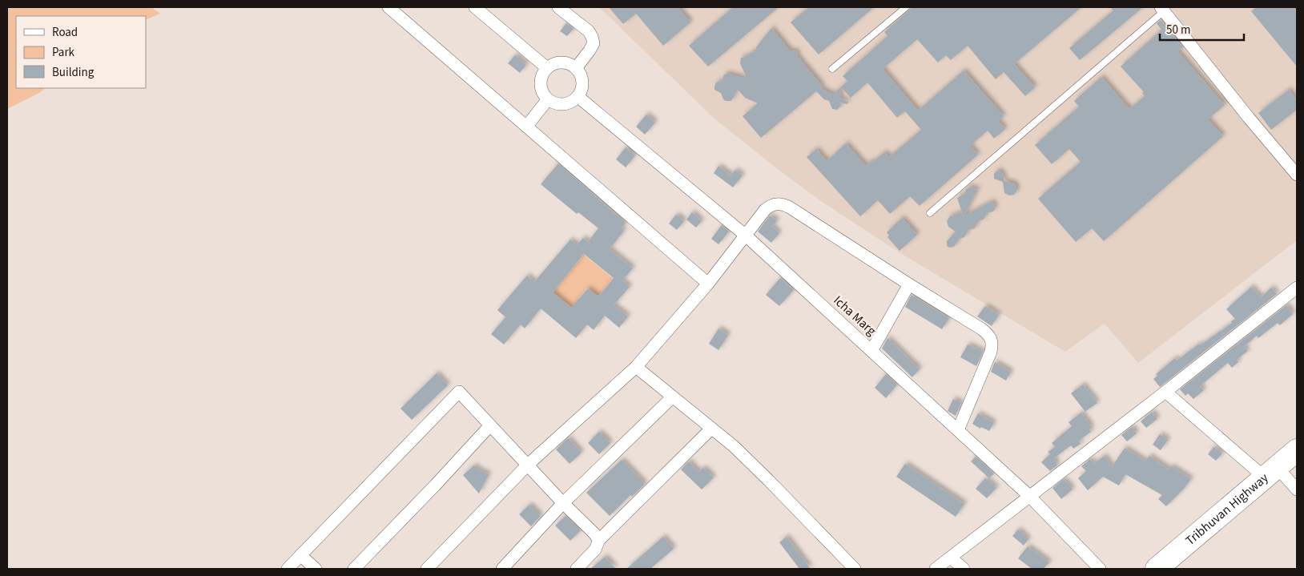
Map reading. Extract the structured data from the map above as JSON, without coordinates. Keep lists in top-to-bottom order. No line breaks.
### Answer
{"streets":{"highway":["Tribhuvan Highway"],"street":["Icha Marg"]},"legend":["Road","Park","Building"],"scale_bar":"50 m"}
